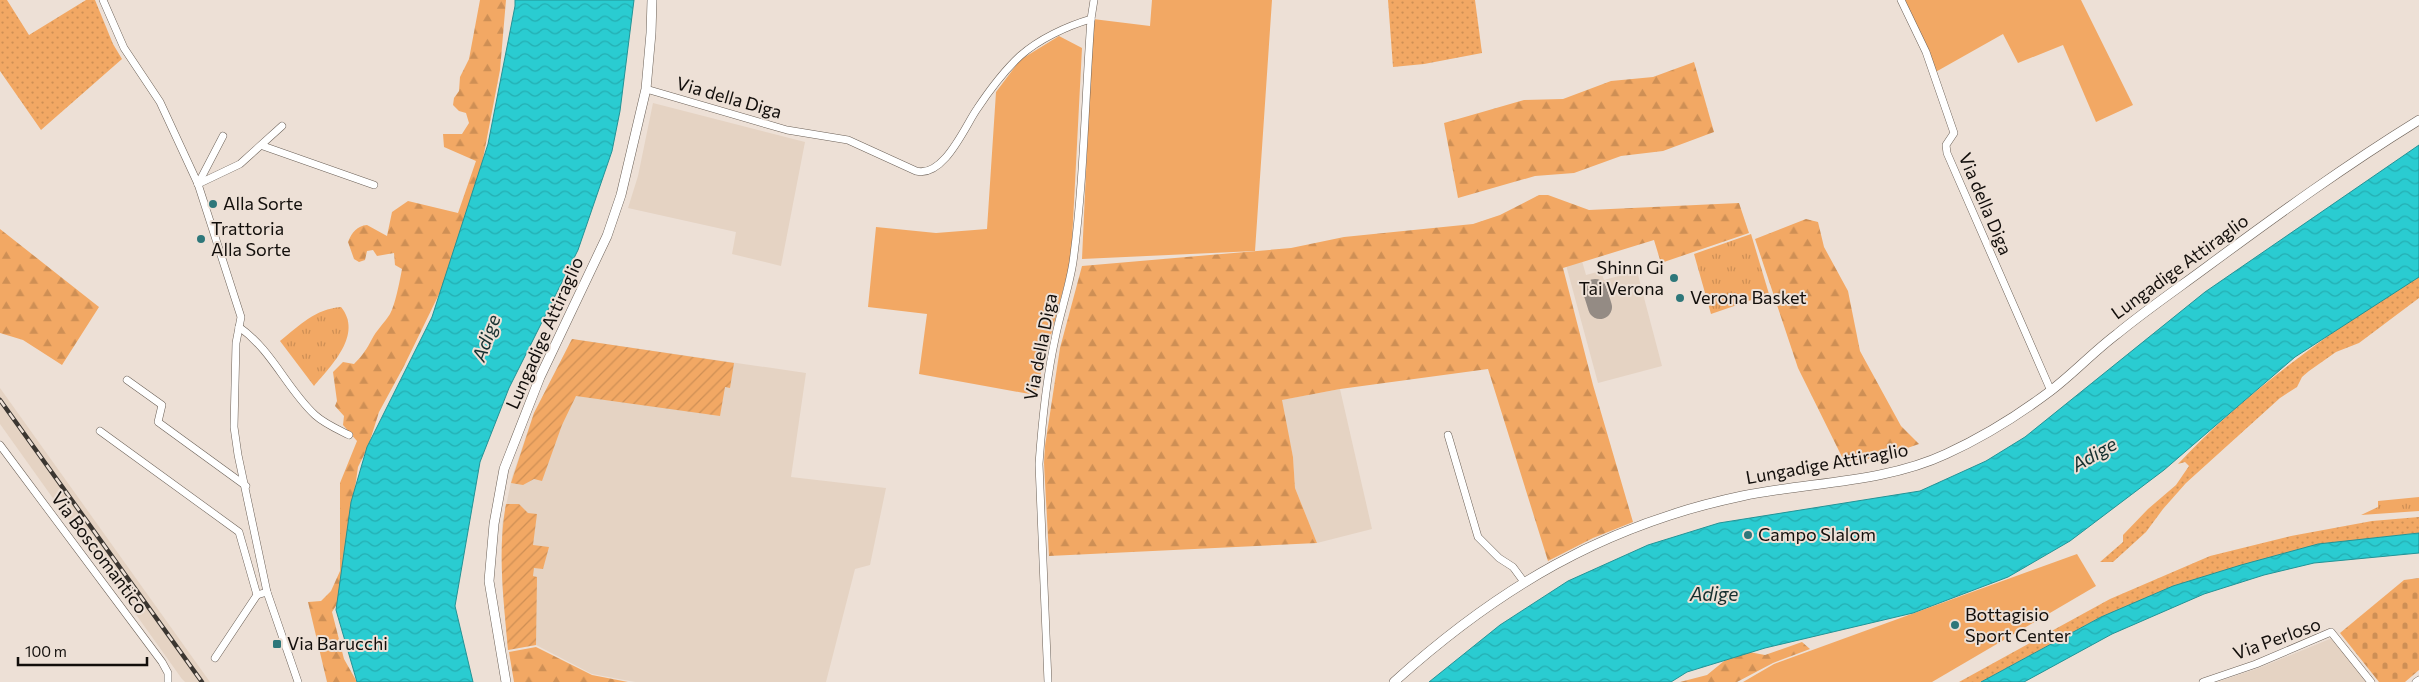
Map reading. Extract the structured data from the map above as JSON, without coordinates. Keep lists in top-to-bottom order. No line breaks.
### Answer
{"streets":{"street":["Via della Diga","Lungadige Attiraglio","Via Boscomantico","Via Perloso"]},"crossings":[["Via della Diga","Lungadige Attiraglio"]],"water":["Adige"],"places":{"other":["Alla Sorte","Trattoria Alla Sorte","Shinn Gi Tai Verona","Verona Basket","Campo Slalom","Bottagisio Sport Center"],"transit":["Via Barucchi"]},"scale_bar":"100 m"}
